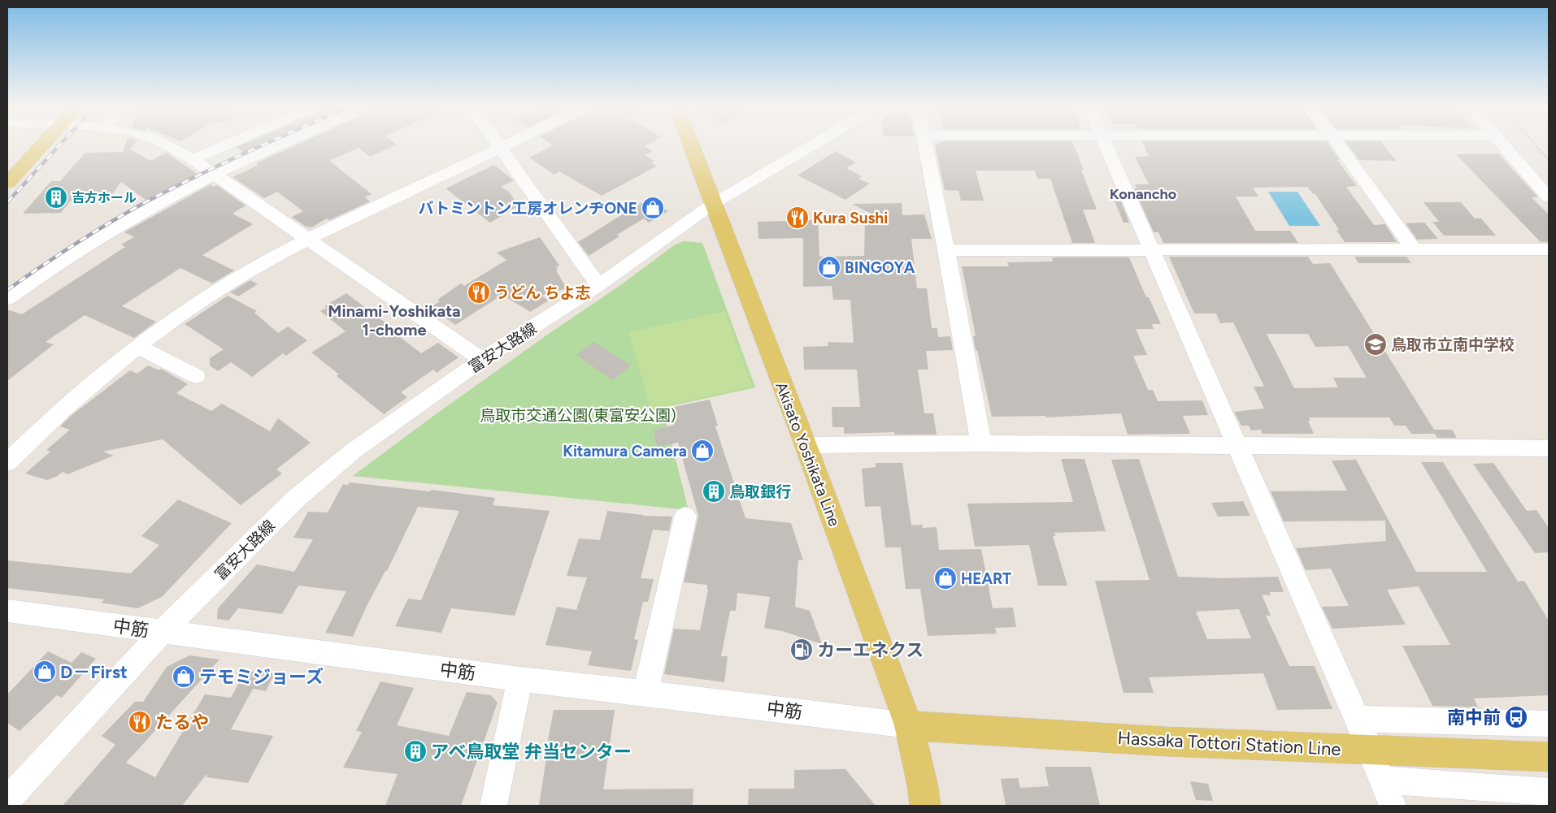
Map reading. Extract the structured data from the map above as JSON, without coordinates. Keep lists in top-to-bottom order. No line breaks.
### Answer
{"streets":{"main road":["Akisato Yoshikata Line","Hassaka Tottori Station Line"],"street":["富安大路線","中筋"]},"crossings":[["富安大路線","Akisato Yoshikata Line"],["富安大路線","中筋"],["Akisato Yoshikata Line","中筋"],["Akisato Yoshikata Line","Hassaka Tottori Station Line"],["中筋","Hassaka Tottori Station Line"]],"districts":["Konancho","Minami-Yoshikata 1-chome"],"parks":["鳥取市交通公園(東富安公園)"],"places":{"building":["吉方ホール","鳥取銀行","アベ鳥取堂 弁当センター"],"shop":["バトミントン工房オレンヂONE","BINGOYA","Kitamura Camera","HEART","D－First","テモミジョーズ"],"restaurant":["Kura Sushi","うどん ちよ志","たるや"],"school or university":["鳥取市立南中学校"],"fuel station":["カーエネクス"],"bus stop":["南中前"]}}
